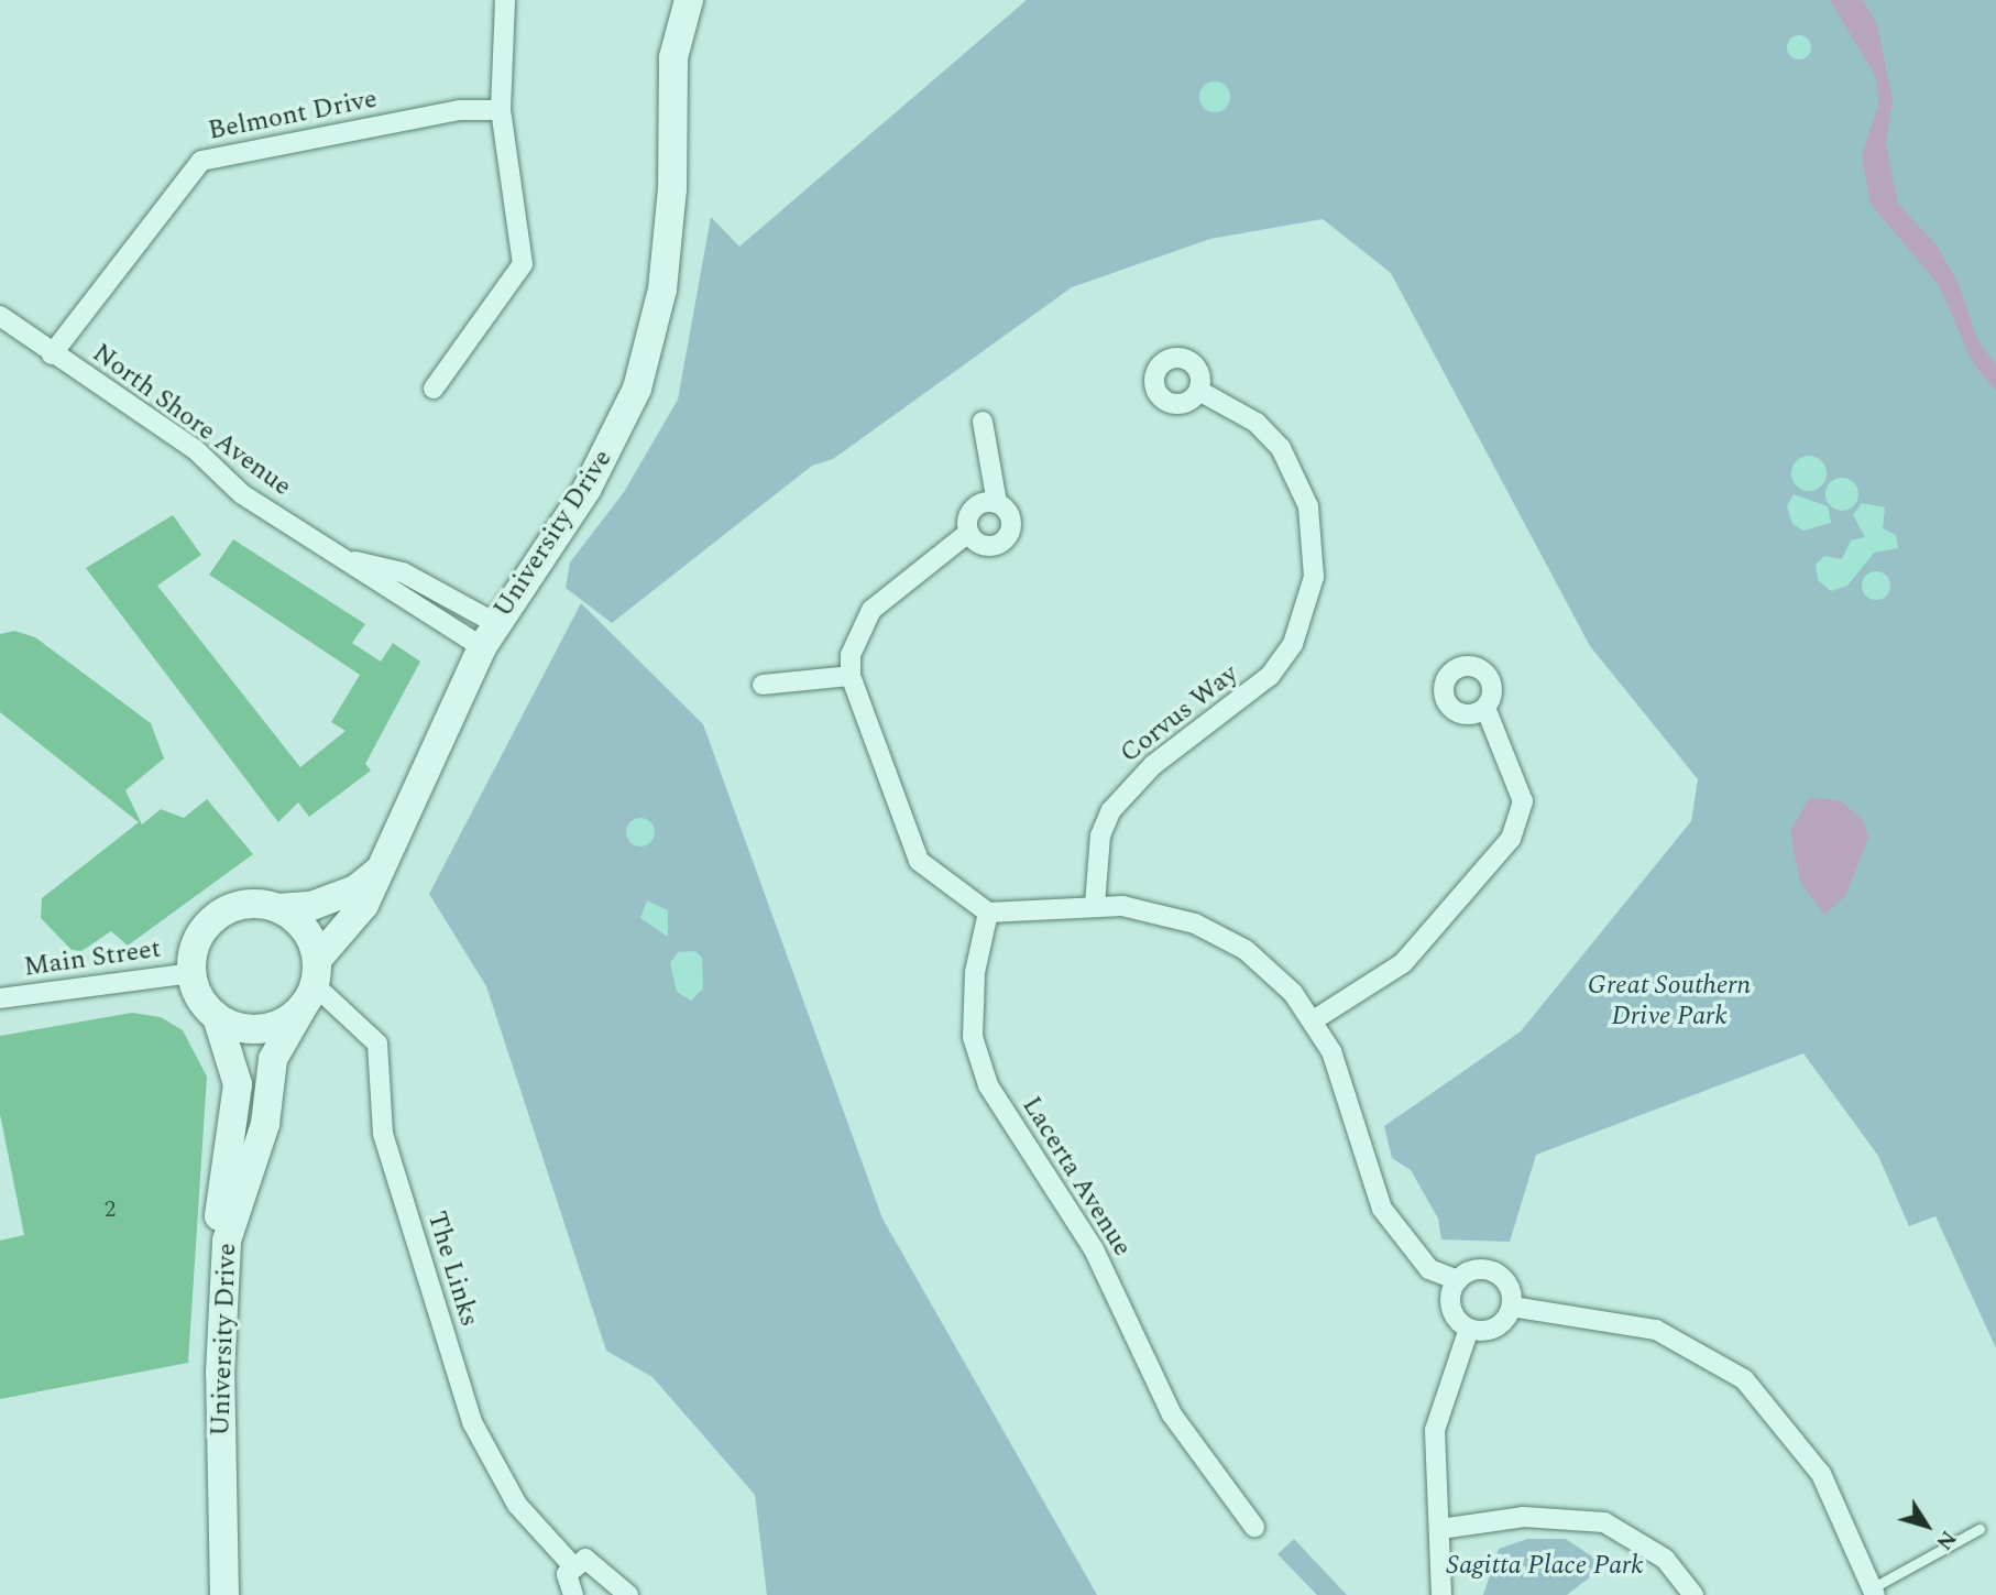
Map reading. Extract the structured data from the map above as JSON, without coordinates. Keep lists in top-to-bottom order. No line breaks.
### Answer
{"streets":{"street":["Belmont Drive","North Shore Avenue","University Drive","Corvus Way","Main Street","Lacerta Avenue","The Links"]},"crossings":[["Belmont Drive","North Shore Avenue"],["North Shore Avenue","University Drive"],["University Drive","Main Street"],["University Drive","The Links"],["Main Street","The Links"]],"parks":["Great Southern Drive Park","Sagitta Place Park"],"house_numbers":["2"],"north":"bottom right"}
